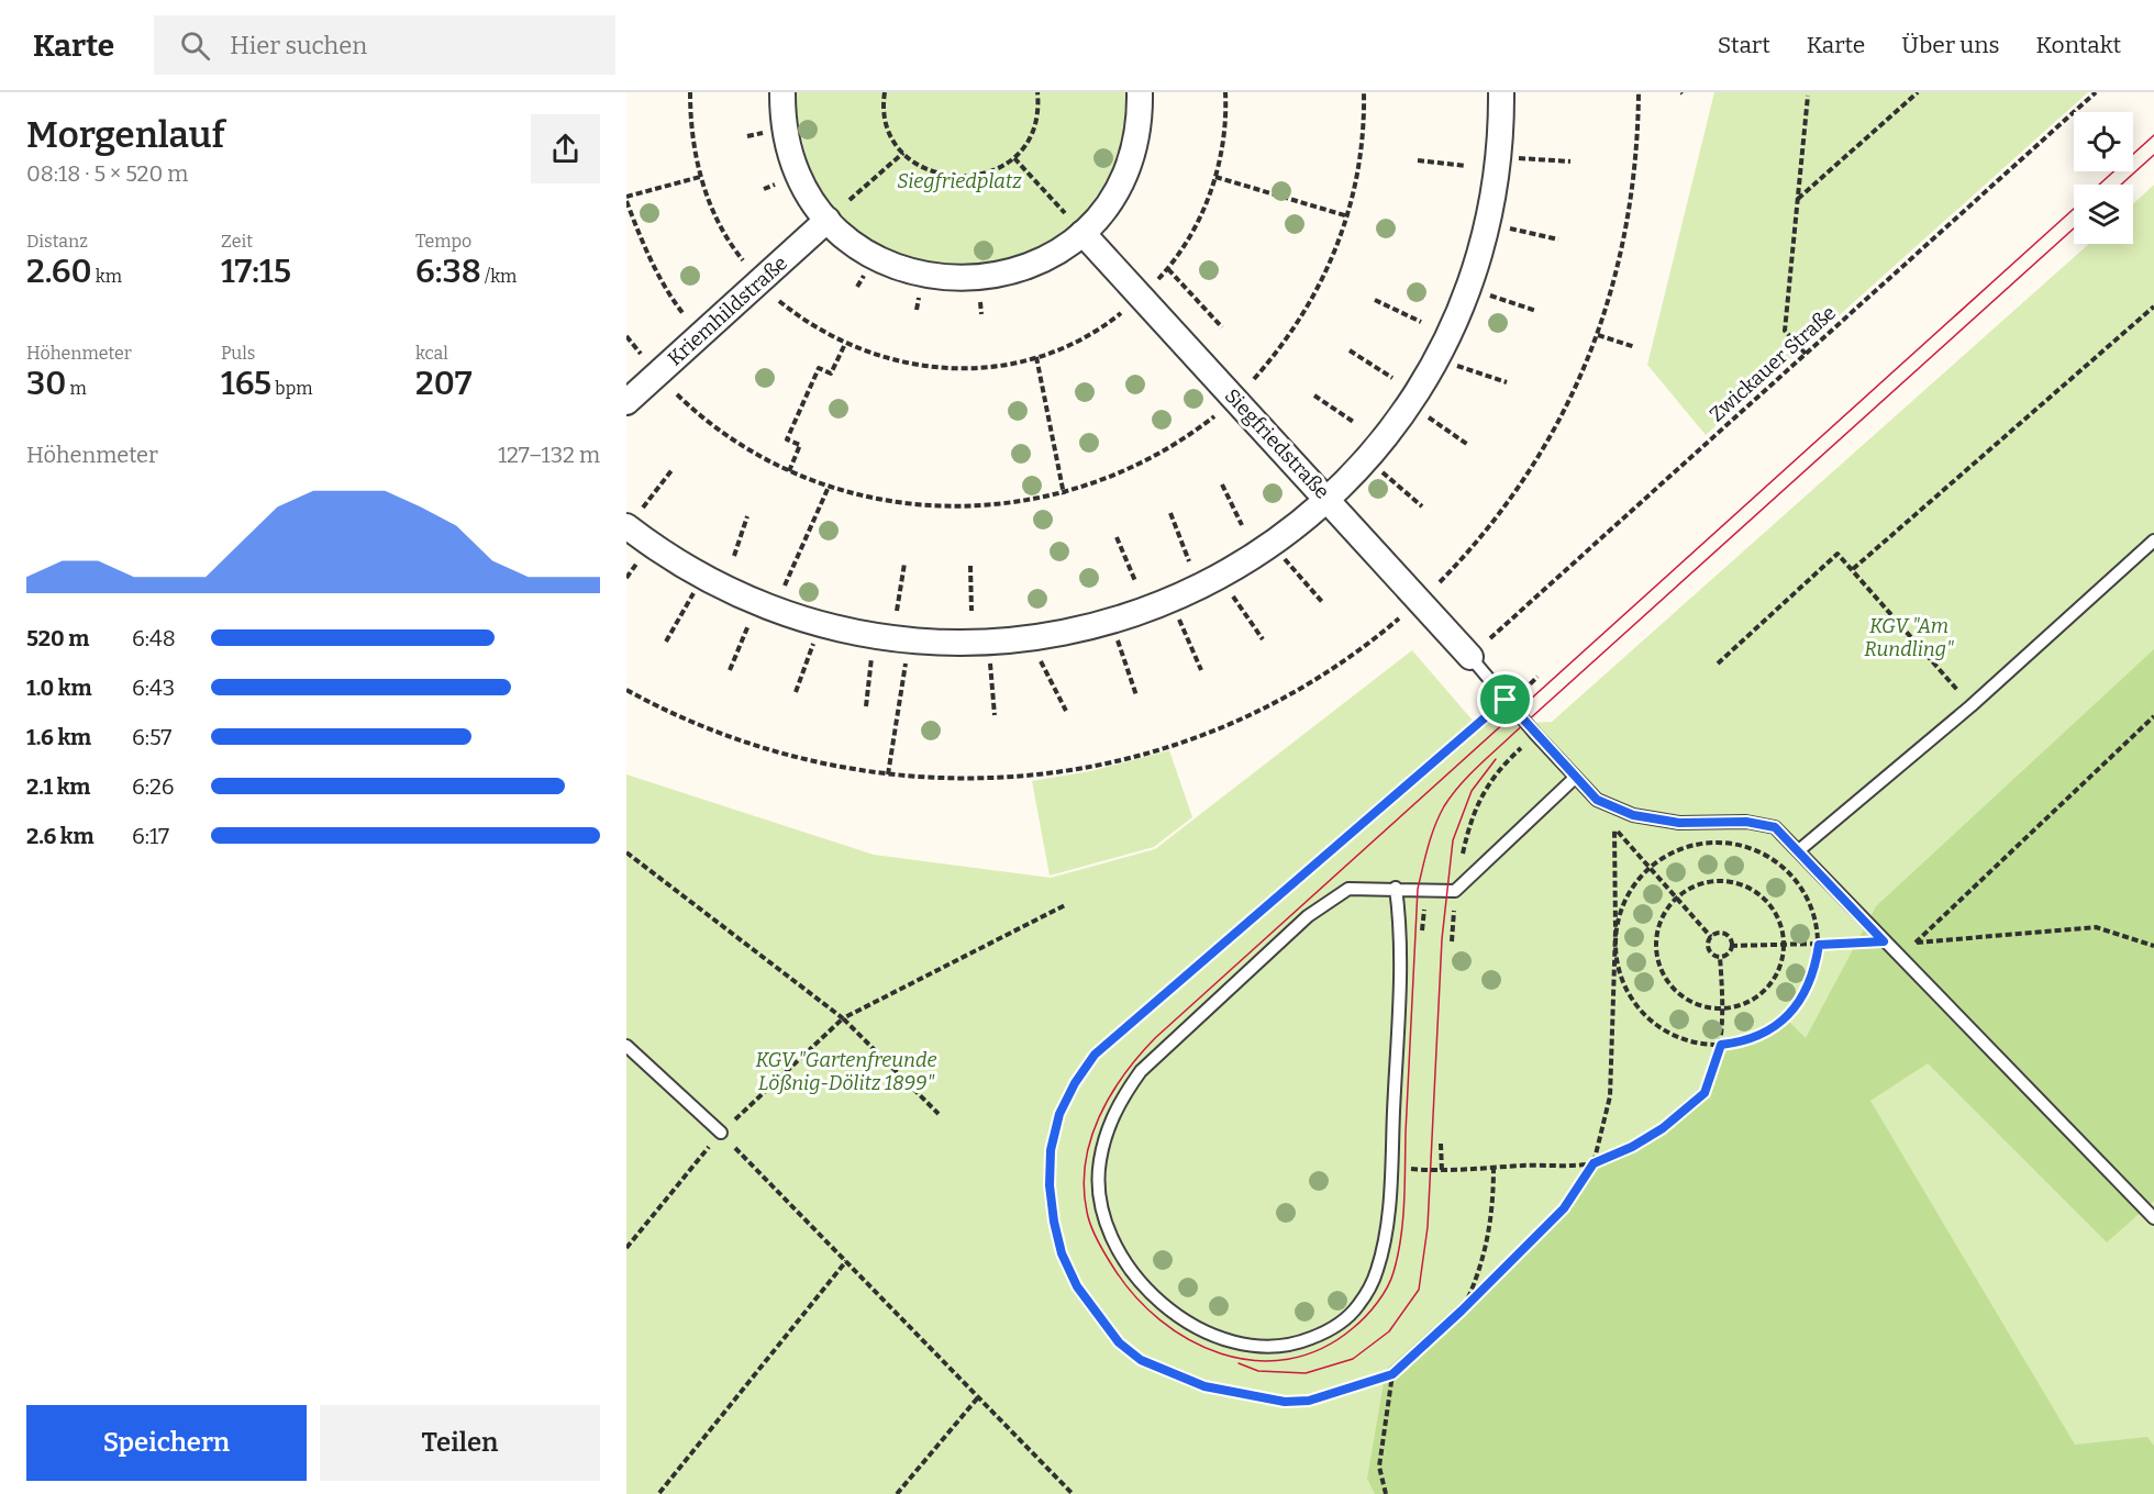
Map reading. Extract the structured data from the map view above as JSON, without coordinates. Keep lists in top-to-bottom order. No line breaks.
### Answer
{"streets":{"street":["Kriemhildstraße","Siegfriedstraße"],"path":["Zwickauer Straße"]},"crossings":[["Zwickauer Straße","Siegfriedstraße"]],"parks":["Siegfriedplatz","KGV \"Am Rundling\"","KGV \"Gartenfreunde Lößnig-Dölitz 1899\""],"page":{"header":"Karte","search":"Hier suchen","nav":["Start","Karte","Über uns","Kontakt"],"heading":["Morgenlauf","08:18 · 5 × 520 m"],"stats":[["Distanz","2.60 km"],["Zeit","17:15"],["Tempo","6:38 /km"],["Höhenmeter","30 m"],["Puls","165 bpm"],["kcal","207"]],"chart":["Höhenmeter","127–132 m"],"list":[{"name":"520 m","note":"6:48"},{"name":"1.0 km","note":"6:43"},{"name":"1.6 km","note":"6:57"},{"name":"2.1 km","note":"6:26"},{"name":"2.6 km","note":"6:17"}],"buttons":["Speichern","Teilen"]}}
